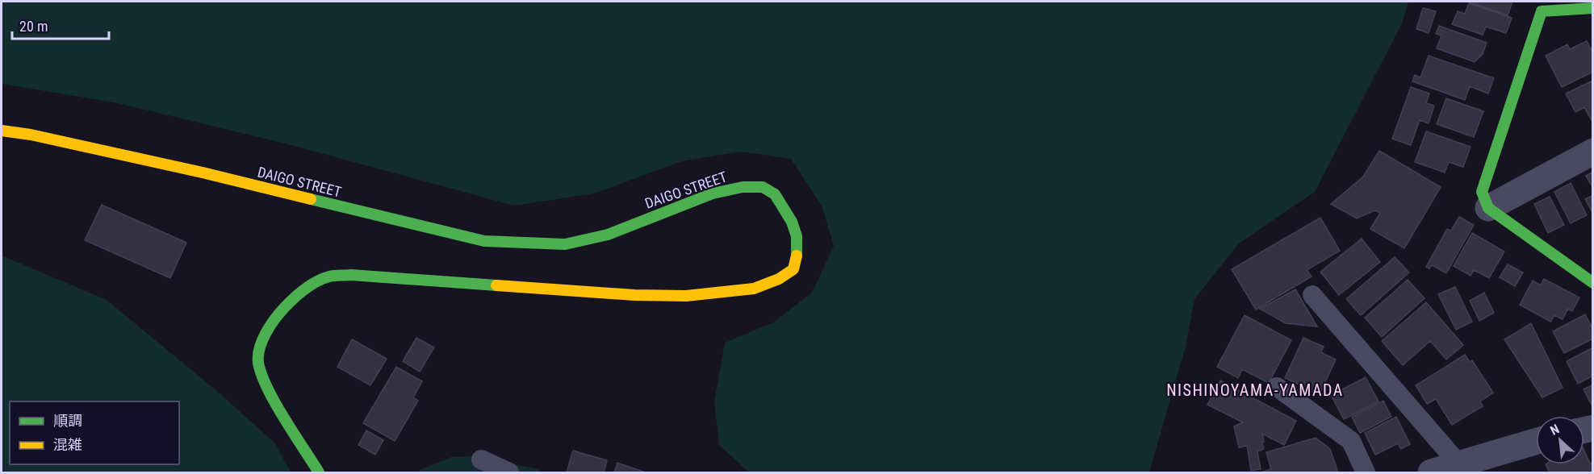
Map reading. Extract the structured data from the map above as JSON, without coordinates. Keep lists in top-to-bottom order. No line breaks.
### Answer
{"streets":{"main road":["DAIGO STREET"]},"districts":["NISHINOYAMA-YAMADA"],"legend":["順調","混雑"],"scale_bar":"20 m","north":"top left"}
